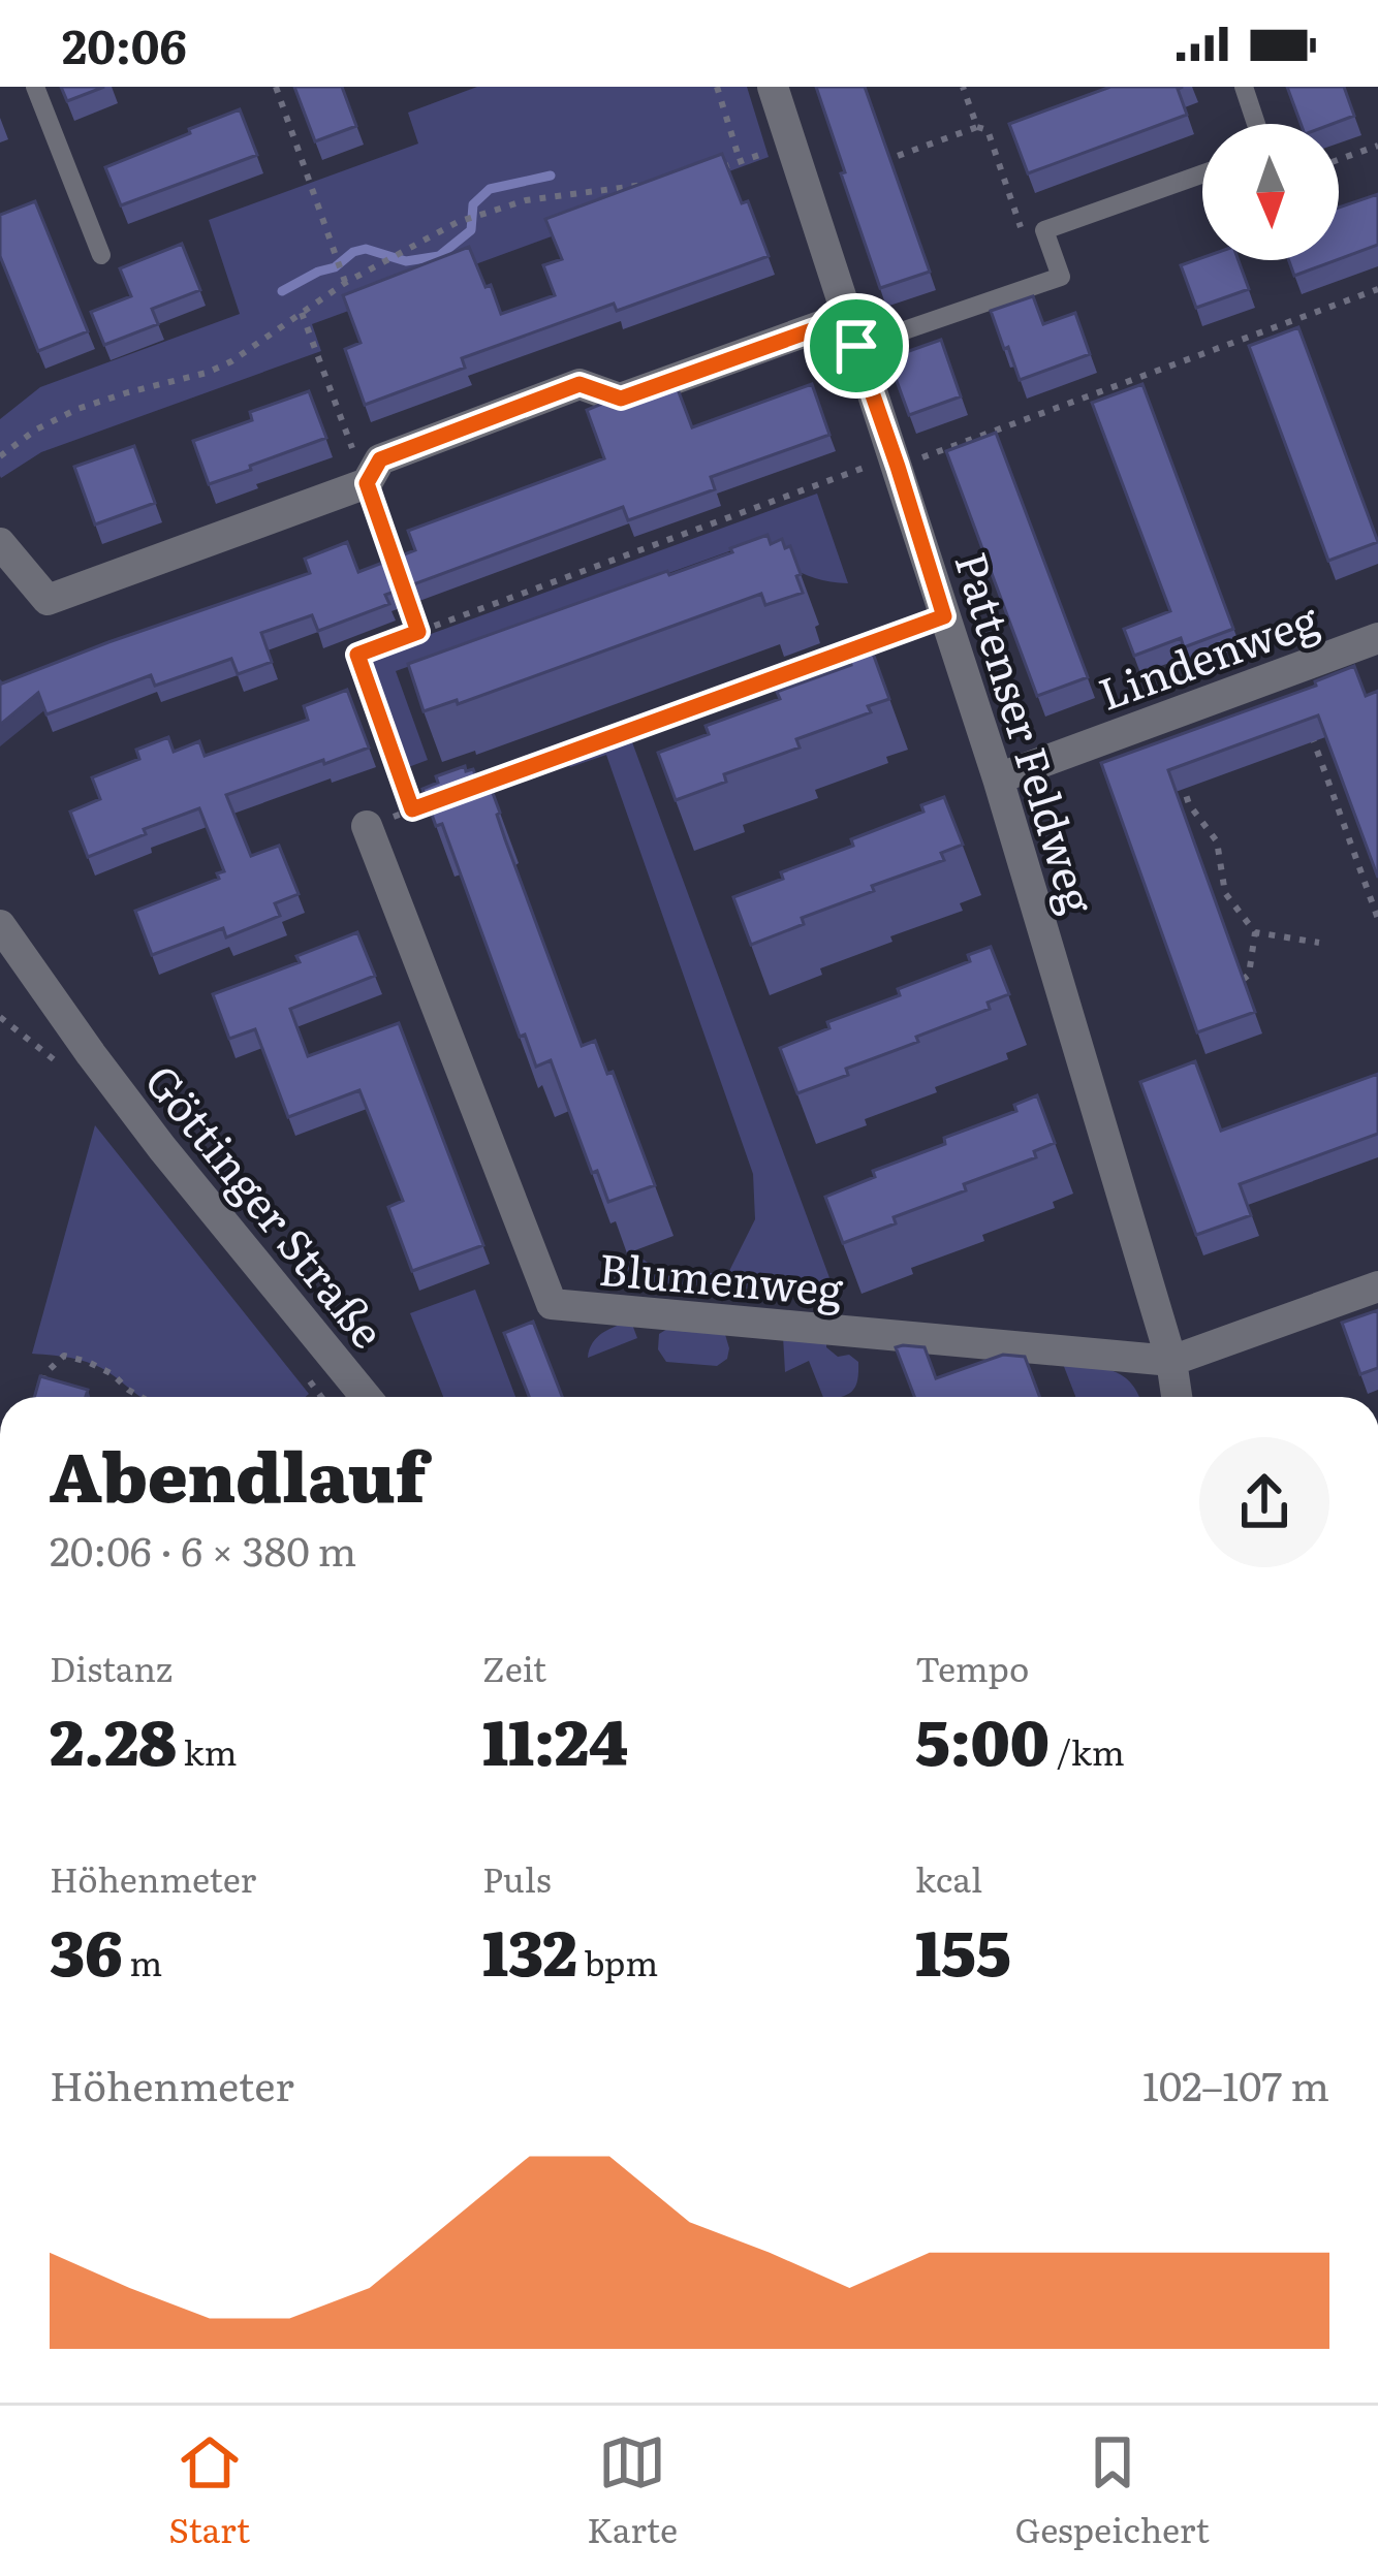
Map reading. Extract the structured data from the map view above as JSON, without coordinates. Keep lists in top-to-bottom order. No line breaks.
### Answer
{"streets":{"street":["Lindenweg","Pattenser Feldweg","Göttinger Straße","Blumenweg"]},"crossings":[["Lindenweg","Pattenser Feldweg"],["Pattenser Feldweg","Blumenweg"]],"north":"bottom","page":{"status":"20:06","heading":["Abendlauf","20:06 · 6 × 380 m"],"stats":[["Distanz","2.28 km"],["Zeit","11:24"],["Tempo","5:00 /km"],["Höhenmeter","36 m"],["Puls","132 bpm"],["kcal","155"]],"chart":["Höhenmeter","102–107 m"],"tabs":["Start","Karte","Gespeichert"]}}
